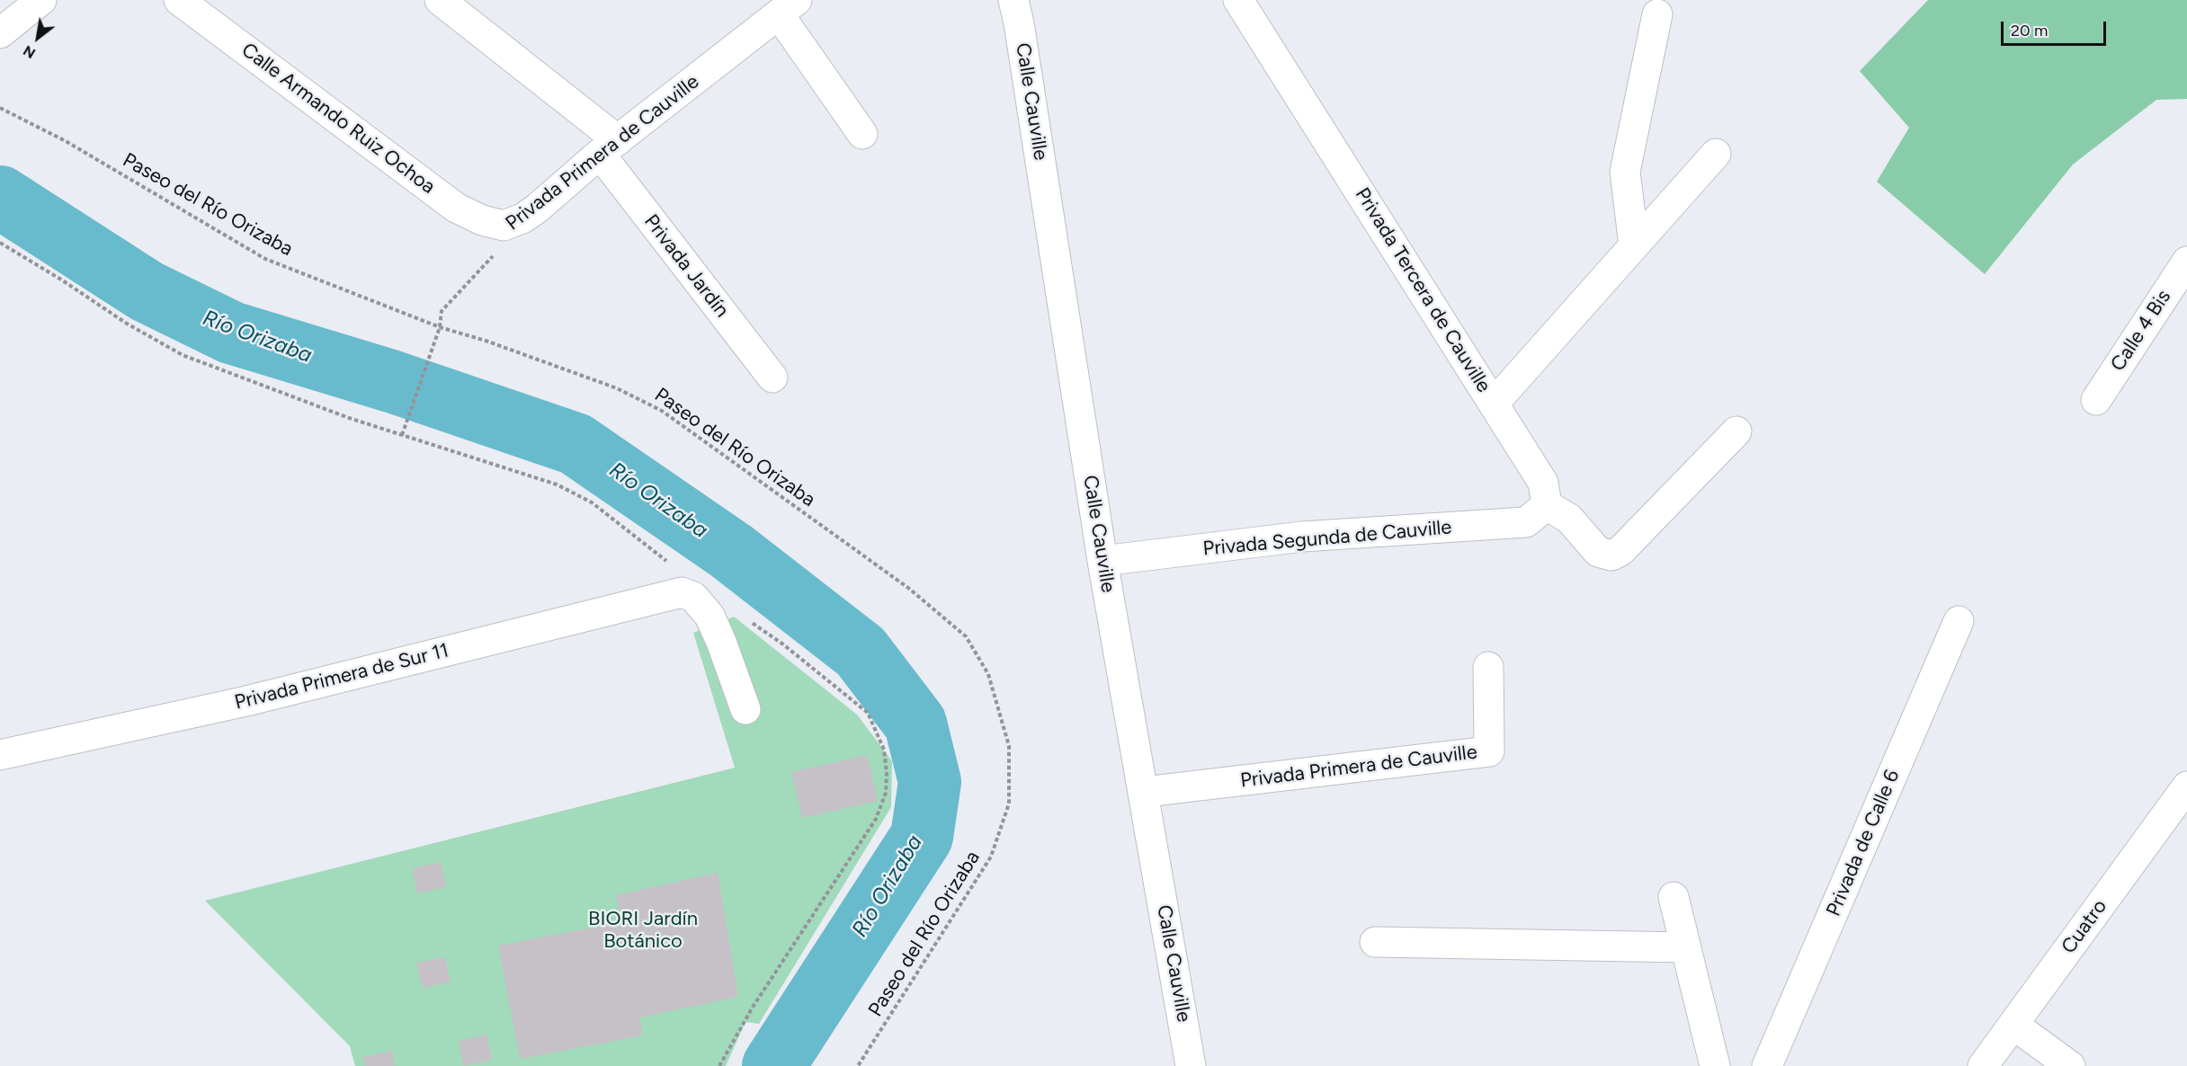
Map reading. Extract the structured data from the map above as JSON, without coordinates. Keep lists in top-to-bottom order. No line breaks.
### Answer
{"streets":{"street":["Calle Cauville","Calle Armando Ruiz Ochoa","Privada Primera de Cauville","Privada Jardín","Privada Tercera de Cauville","Calle 4 Bis","Privada Segunda de Cauville","Privada Primera de Sur 11","Privada de Calle 6","Cuatro"],"path":["Paseo del Río Orizaba"]},"crossings":[["Calle Cauville","Privada Primera de Cauville"],["Calle Cauville","Privada Segunda de Cauville"],["Calle Armando Ruiz Ochoa","Privada Primera de Cauville"],["Privada Primera de Cauville","Paseo del Río Orizaba"],["Privada Primera de Cauville","Privada Jardín"]],"water":["Río Orizaba"],"parks":["BIORI Jardín Botánico"],"scale_bar":"20 m","north":"bottom left"}
